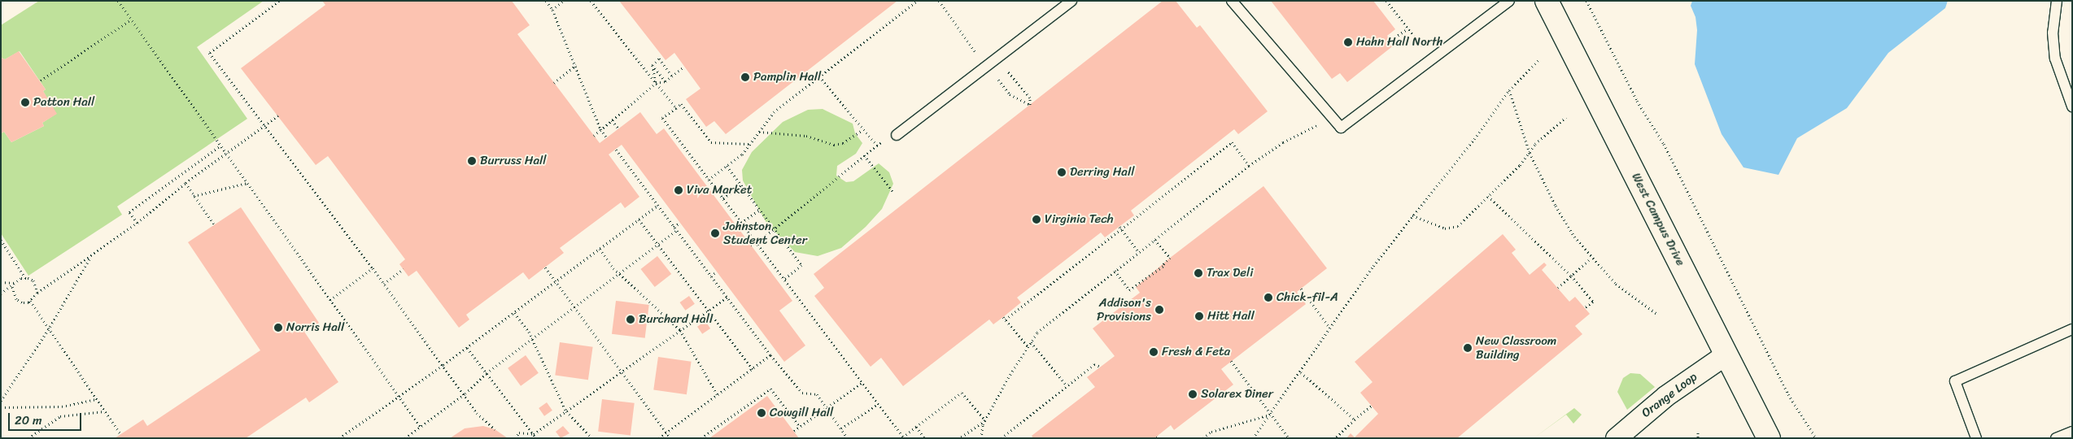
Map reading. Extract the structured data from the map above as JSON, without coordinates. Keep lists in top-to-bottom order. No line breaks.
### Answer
{"streets":{"street":["West Campus Drive","Orange Loop"]},"crossings":[["West Campus Drive","Orange Loop"]],"places":["Hahn Hall North","Pamplin Hall","Patton Hall","Burruss Hall","Derring Hall","Viva Market","Virginia Tech","Johnston Student Center","Trax Deli","Chick-fil-A","Addison's Provisions","Hitt Hall","Burchard Hall","Norris Hall","New Classroom Building","Fresh & Feta","Solarex Diner","Cowgill Hall"],"scale_bar":"20 m"}
